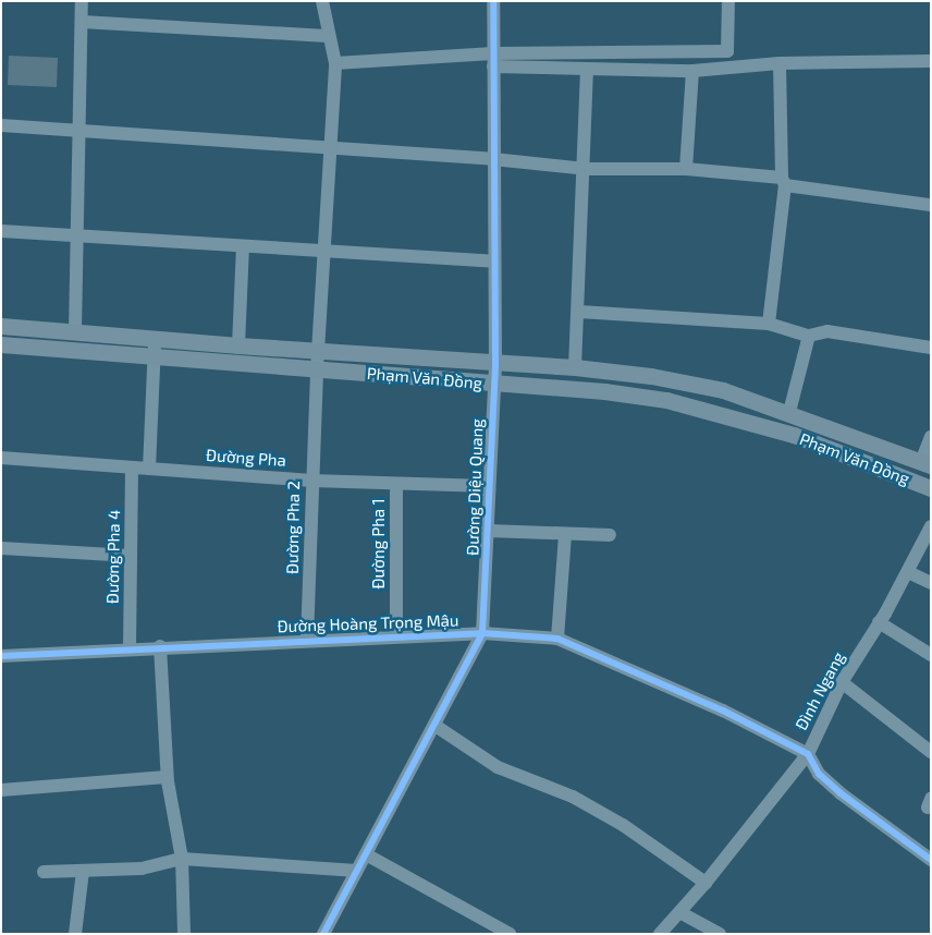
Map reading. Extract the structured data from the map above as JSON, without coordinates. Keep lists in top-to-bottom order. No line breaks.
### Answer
{"streets":{"main road":["Phạm Văn Đồng"],"street":["Đường Pha","Đường Diệu Quang","Đường Pha 2","Đường Pha 1","Đường Pha 4","Đường Hoàng Trọng Mậu","Đình Ngang"]},"crossings":[["Phạm Văn Đồng","Đường Diệu Quang"],["Phạm Văn Đồng","Đường Pha 2"],["Đường Pha","Đường Diệu Quang"],["Đường Pha","Đường Pha 2"],["Đường Pha","Đường Pha 1"],["Đường Pha","Đường Pha 4"],["Đường Diệu Quang","Đường Hoàng Trọng Mậu"],["Đường Pha 2","Đường Hoàng Trọng Mậu"],["Đường Pha 1","Đường Hoàng Trọng Mậu"],["Đường Pha 4","Đường Hoàng Trọng Mậu"],["Đường Hoàng Trọng Mậu","Đình Ngang"]]}
